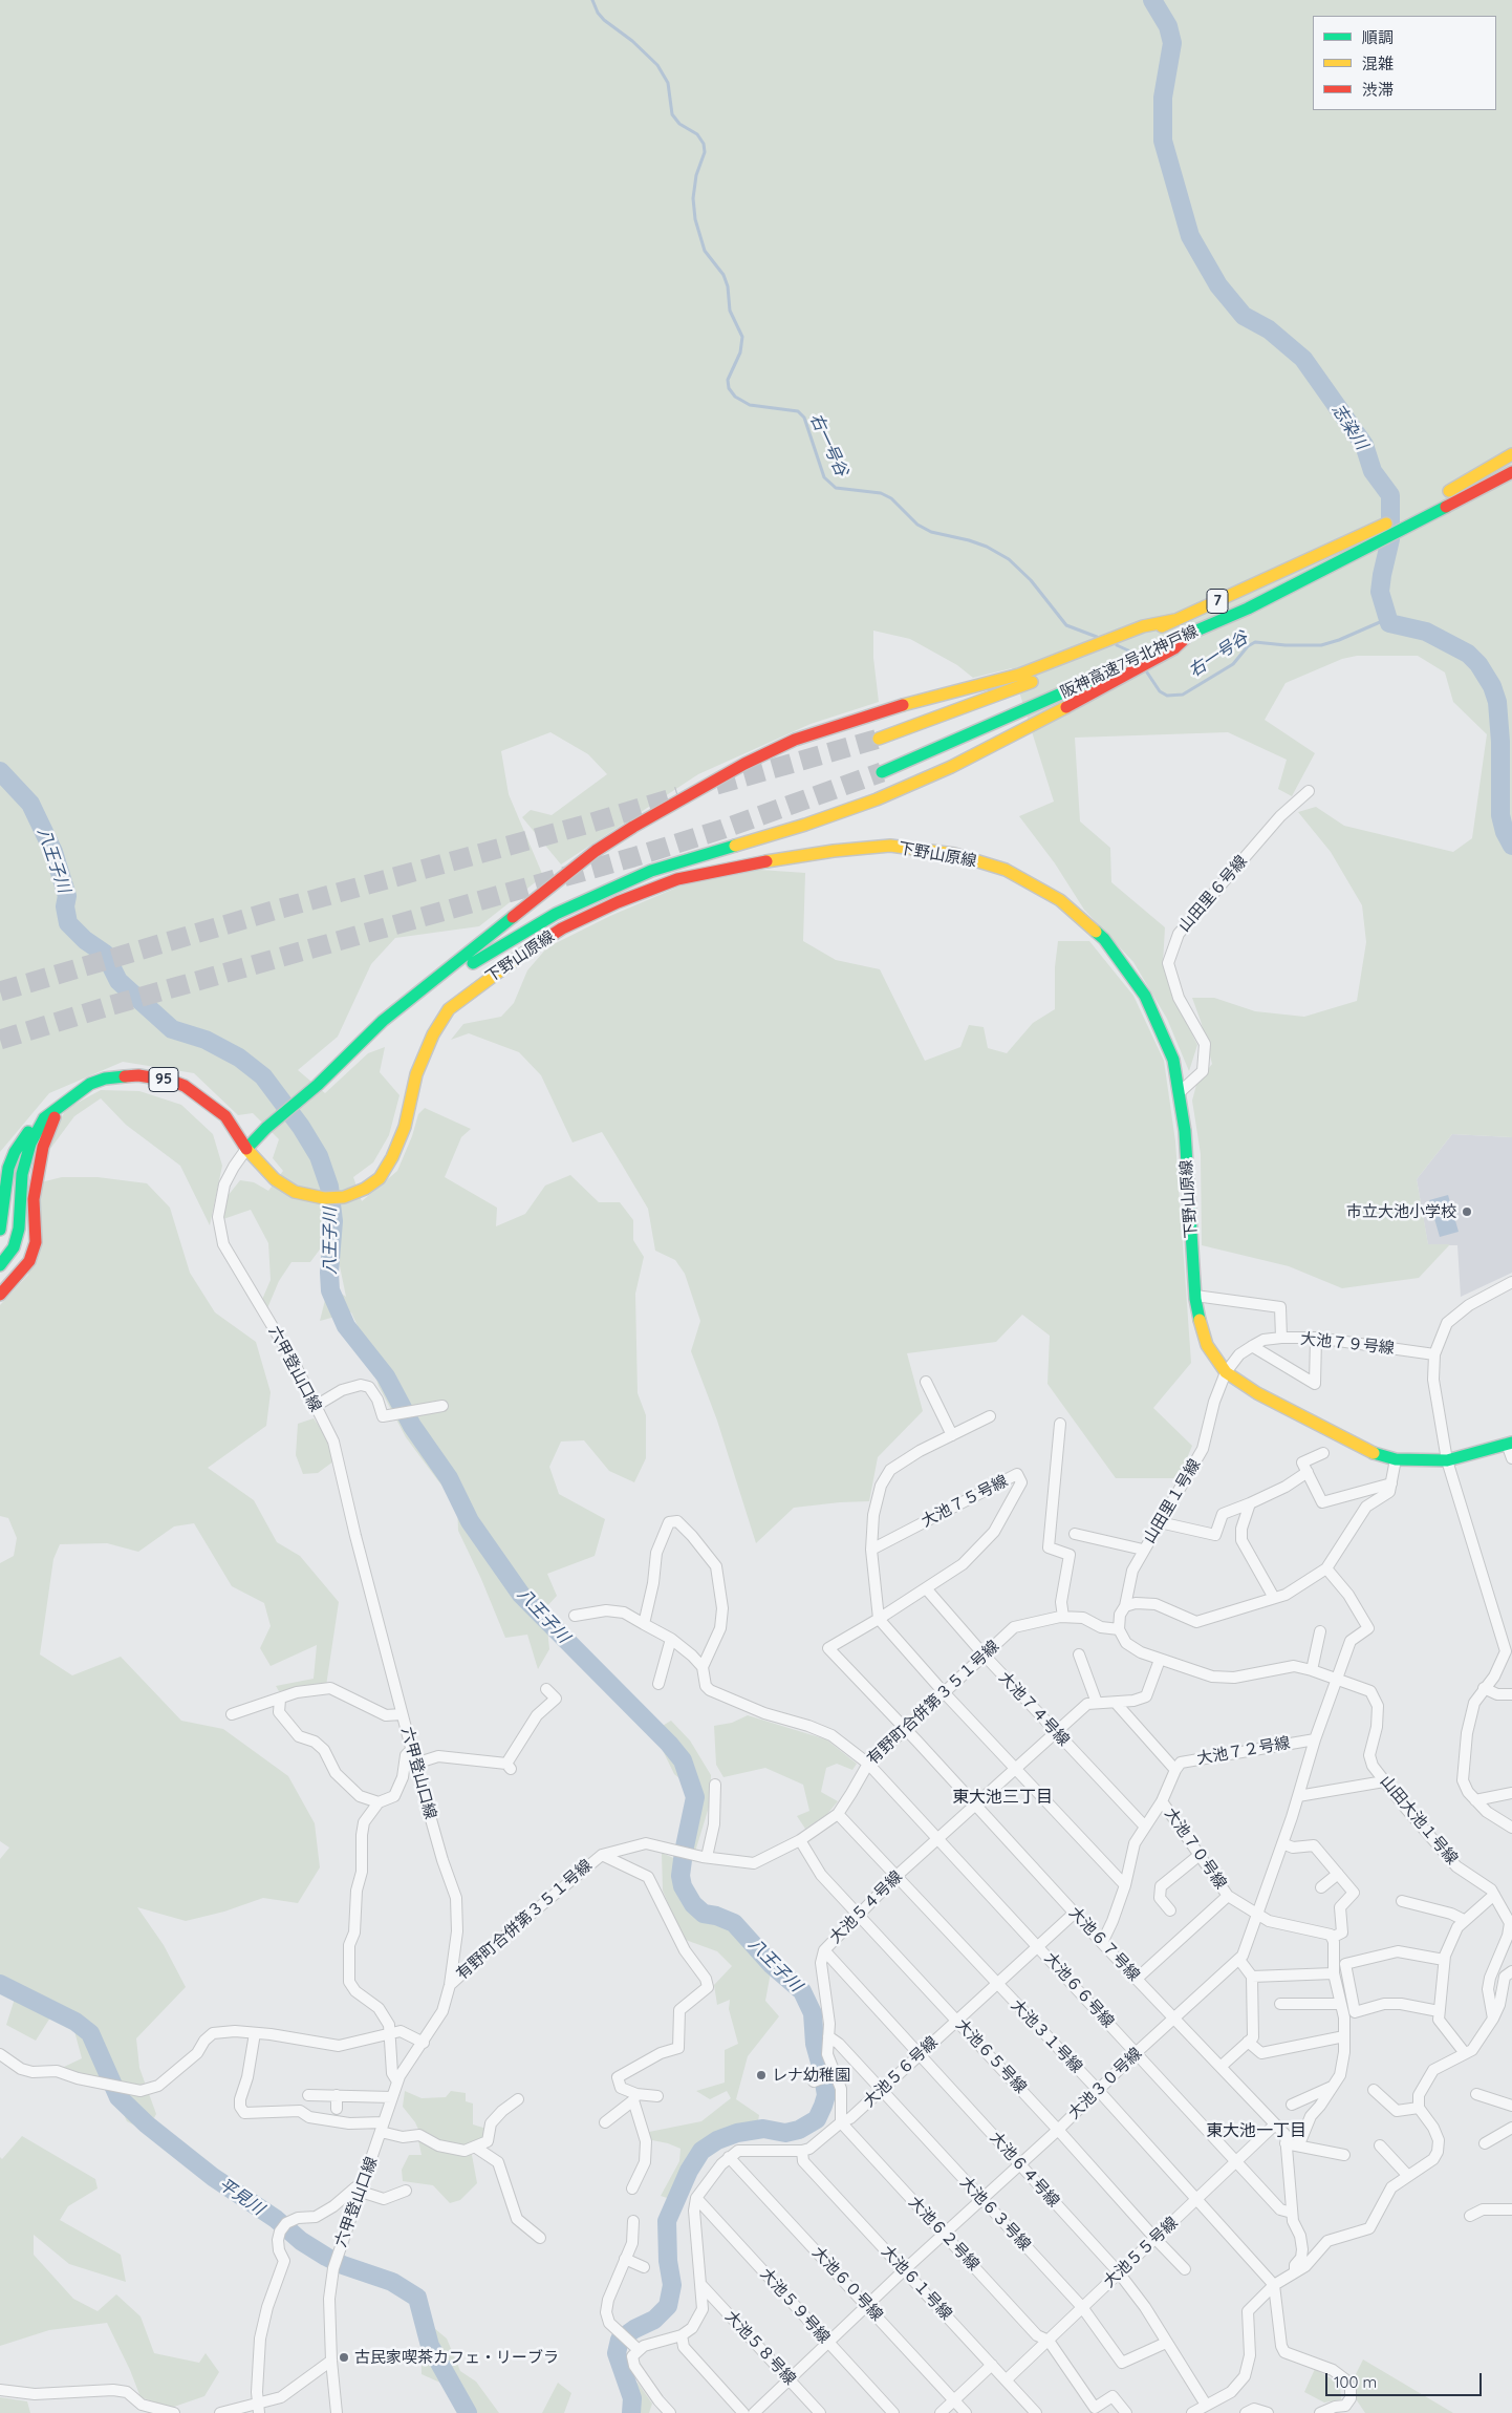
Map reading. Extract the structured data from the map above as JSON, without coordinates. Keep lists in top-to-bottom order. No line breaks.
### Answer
{"streets":{"main road":["7","阪神高速7号北神戸線","下野山原線","95"],"street":["山田里６号線","大池７９号線","六甲登山口線","大池７５号線","山田里１号線","有野町合併第３５１号線","大池７４号線","大池７２号線","山田大池１号線","大池７０号線","大池５４号線","大池６７号線","大池６６号線","大池３１号線","大池６５号線","大池５６号線","大池３０号線","大池６４号線","大池６３号線","大池６２号線","大池５５号線","大池６１号線","大池６０号線","大池５９号線","大池５８号線"]},"crossings":[["下野山原線","山田里６号線"],["下野山原線","95"],["下野山原線","大池７９号線"],["下野山原線","六甲登山口線"],["下野山原線","山田里１号線"],["95","六甲登山口線"],["六甲登山口線","有野町合併第３５１号線"],["大池７５号線","大池７４号線"],["大池７５号線","大池６７号線"],["山田里１号線","山田大池１号線"],["有野町合併第３５１号線","大池７４号線"],["有野町合併第３５１号線","山田大池１号線"],["有野町合併第３５１号線","大池６７号線"],["有野町合併第３５１号線","大池６６号線"],["有野町合併第３５１号線","大池３１号線"],["有野町合併第３５１号線","大池６５号線"],["大池７４号線","大池５４号線"],["大池７２号線","大池３０号線"],["山田大池１号線","大池５４号線"],["山田大池１号線","大池３０号線"],["大池７０号線","大池６７号線"],["大池７０号線","大池３０号線"],["大池５４号線","大池６７号線"],["大池５４号線","大池６６号線"],["大池５４号線","大池３１号線"],["大池５４号線","大池６５号線"],["大池５４号線","大池５６号線"],["大池５４号線","大池６４号線"],["大池５４号線","大池６３号線"],["大池５４号線","大池６２号線"],["大池６７号線","大池６６号線"],["大池６７号線","大池５６号線"],["大池６７号線","大池３０号線"],["大池６７号線","大池５５号線"],["大池６６号線","大池５６号線"],["大池６６号線","大池３０号線"],["大池６６号線","大池５５号線"],["大池３１号線","大池５６号線"],["大池３１号線","大池３０号線"],["大池３１号線","大池５５号線"],["大池６５号線","大池５６号線"],["大池６５号線","大池３０号線"],["大池６５号線","大池５５号線"],["大池５６号線","大池６４号線"],["大池５６号線","大池６３号線"],["大池５６号線","大池６２号線"],["大池３０号線","大池６４号線"],["大池３０号線","大池６３号線"],["大池３０号線","大池６２号線"],["大池３０号線","大池６１号線"],["大池３０号線","大池６０号線"],["大池３０号線","大池５９号線"],["大池３０号線","大池５８号線"],["大池６４号線","大池６３号線"],["大池６４号線","大池５５号線"],["大池６３号線","大池５５号線"],["大池６２号線","大池５５号線"],["大池５５号線","大池６１号線"]],"districts":["東大池三丁目","東大池一丁目"],"water":["志染川","右一号谷","八王子川","平見川"],"places":["市立大池小学校","レナ幼稚園","古民家喫茶カフェ・リーブラ"],"legend":["順調","混雑","渋滞"],"scale_bar":"100 m"}
